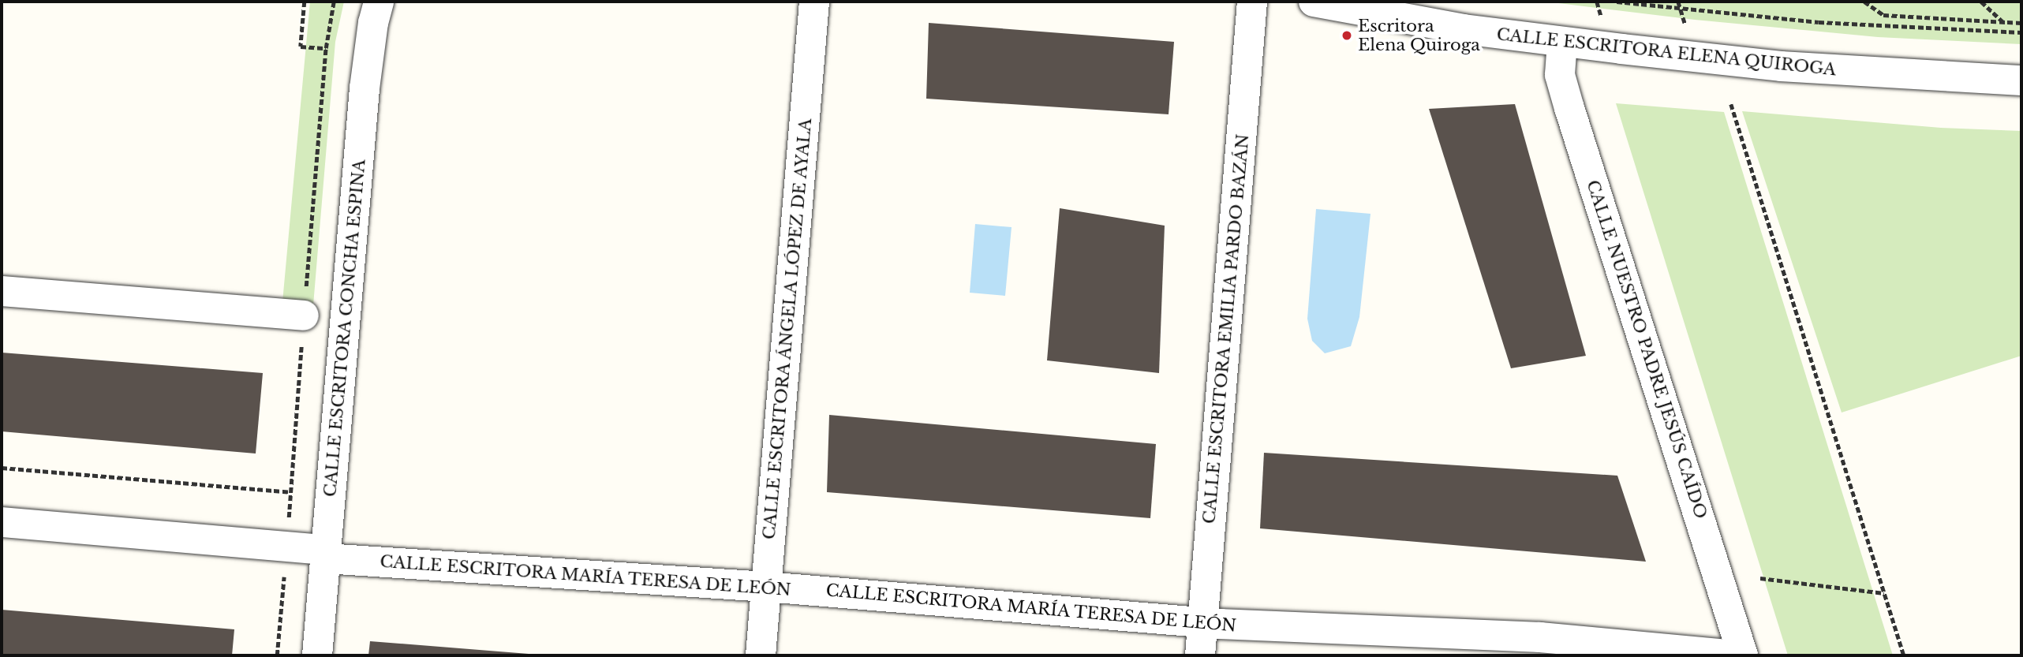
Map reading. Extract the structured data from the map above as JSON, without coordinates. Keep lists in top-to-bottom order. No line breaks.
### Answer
{"streets":{"street":["CALLE ESCRITORA ELENA QUIROGA","CALLE ESCRITORA CONCHA ESPINA","CALLE ESCRITORA ÁNGELA LÓPEZ DE AYALA","CALLE ESCRITORA EMILIA PARDO BAZÁN","CALLE NUESTRO PADRE JESÚS CAÍDO","CALLE ESCRITORA MARÍA TERESA DE LEÓN"]},"crossings":[["CALLE ESCRITORA ELENA QUIROGA","CALLE NUESTRO PADRE JESÚS CAÍDO"],["CALLE ESCRITORA CONCHA ESPINA","CALLE ESCRITORA MARÍA TERESA DE LEÓN"],["CALLE ESCRITORA ÁNGELA LÓPEZ DE AYALA","CALLE ESCRITORA MARÍA TERESA DE LEÓN"],["CALLE ESCRITORA EMILIA PARDO BAZÁN","CALLE ESCRITORA MARÍA TERESA DE LEÓN"]],"places":["Escritora Elena Quiroga"]}
